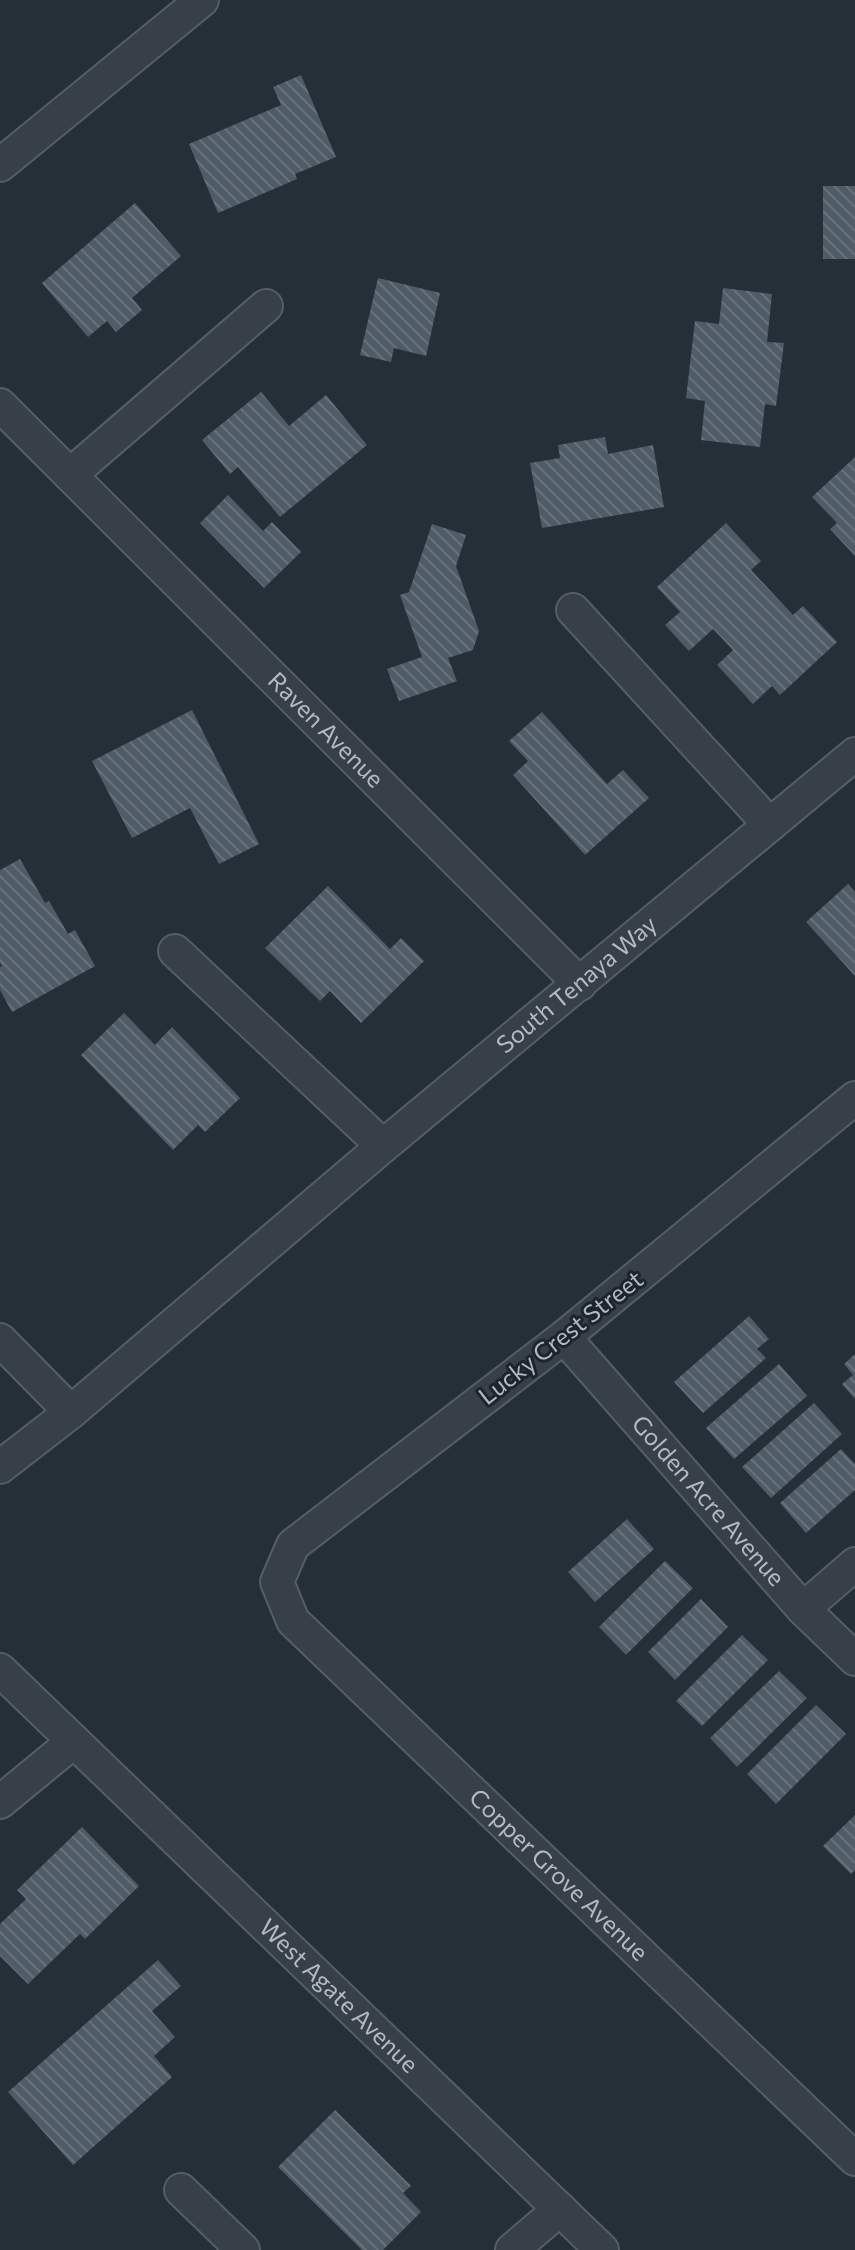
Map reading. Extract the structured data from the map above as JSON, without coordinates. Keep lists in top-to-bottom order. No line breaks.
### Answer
{"streets":{"street":["Raven Avenue","South Tenaya Way","Lucky Crest Street","Golden Acre Avenue","Copper Grove Avenue","West Agate Avenue"]},"crossings":[["Raven Avenue","South Tenaya Way"],["Lucky Crest Street","Golden Acre Avenue"],["Lucky Crest Street","Copper Grove Avenue"]]}
